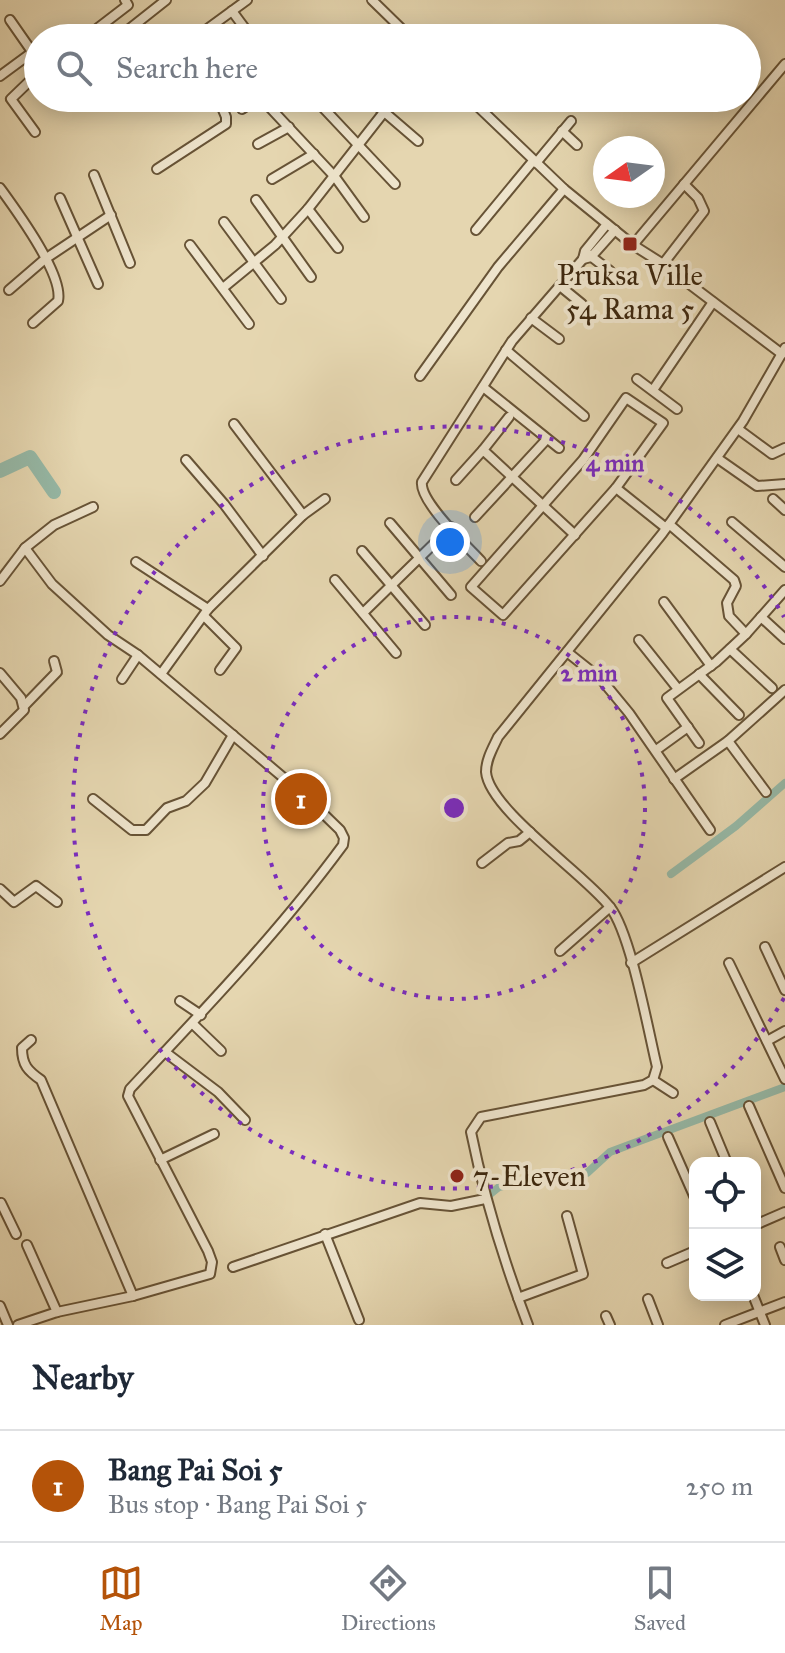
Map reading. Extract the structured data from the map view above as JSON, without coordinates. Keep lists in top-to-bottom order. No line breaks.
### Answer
{"places":{"transit":["Pruksa Ville 54 Rama 5"],"other":["7-Eleven"]},"north":"left","page":{"search":"Search here","pins":"1","heading":"Nearby","list":[{"mark":"1","name":"Bang Pai Soi 5","note":"Bus stop · Bang Pai Soi 5","value":"250 m"}],"nav":["Map","Directions","Saved"]},"rings":["4 min","2 min"]}
